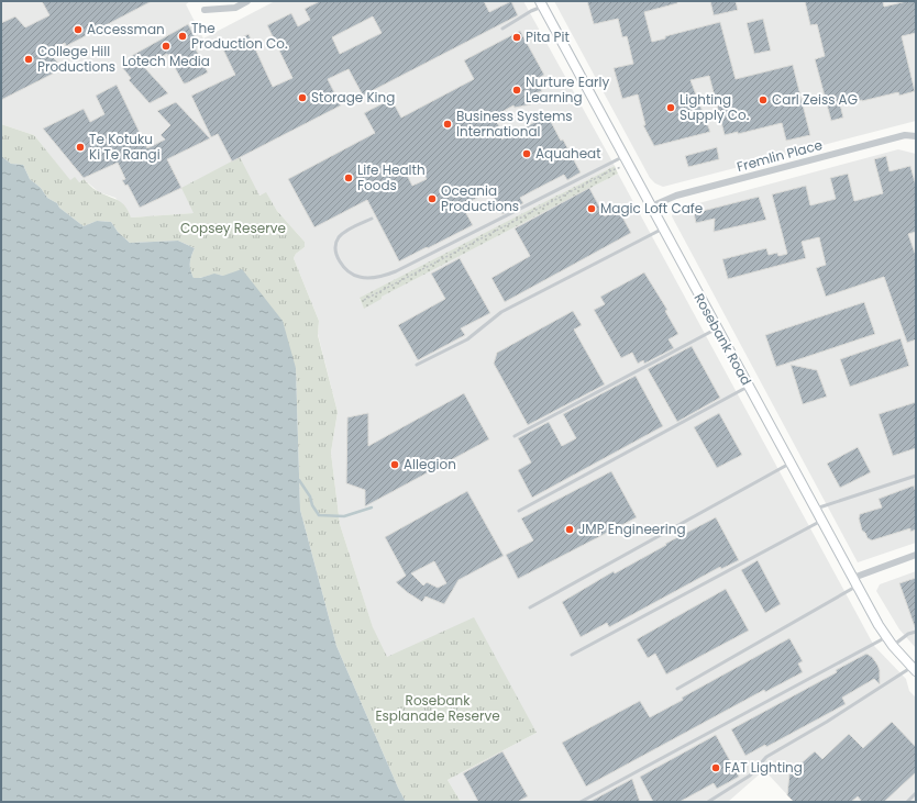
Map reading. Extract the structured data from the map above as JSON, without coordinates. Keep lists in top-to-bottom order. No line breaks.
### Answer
{"streets":{"main road":["Rosebank Road"],"street":["Fremlin Place"]},"crossings":[["Fremlin Place","Rosebank Road"]],"parks":["Copsey Reserve","Rosebank Esplanade Reserve"],"places":["Accessman","The Production Co.","Pita Pit","Lotech Media","College Hill Productions","Nurture Early Learning","Storage King","Carl Zeiss AG","Lighting Supply Co.","Business Systems International","Te Kotuku Ki Te Rangi","Aquaheat","Life Health Foods","Oceania Productions","Magic Loft Cafe","Allegion","JMP Engineering","FAT Lighting"]}
